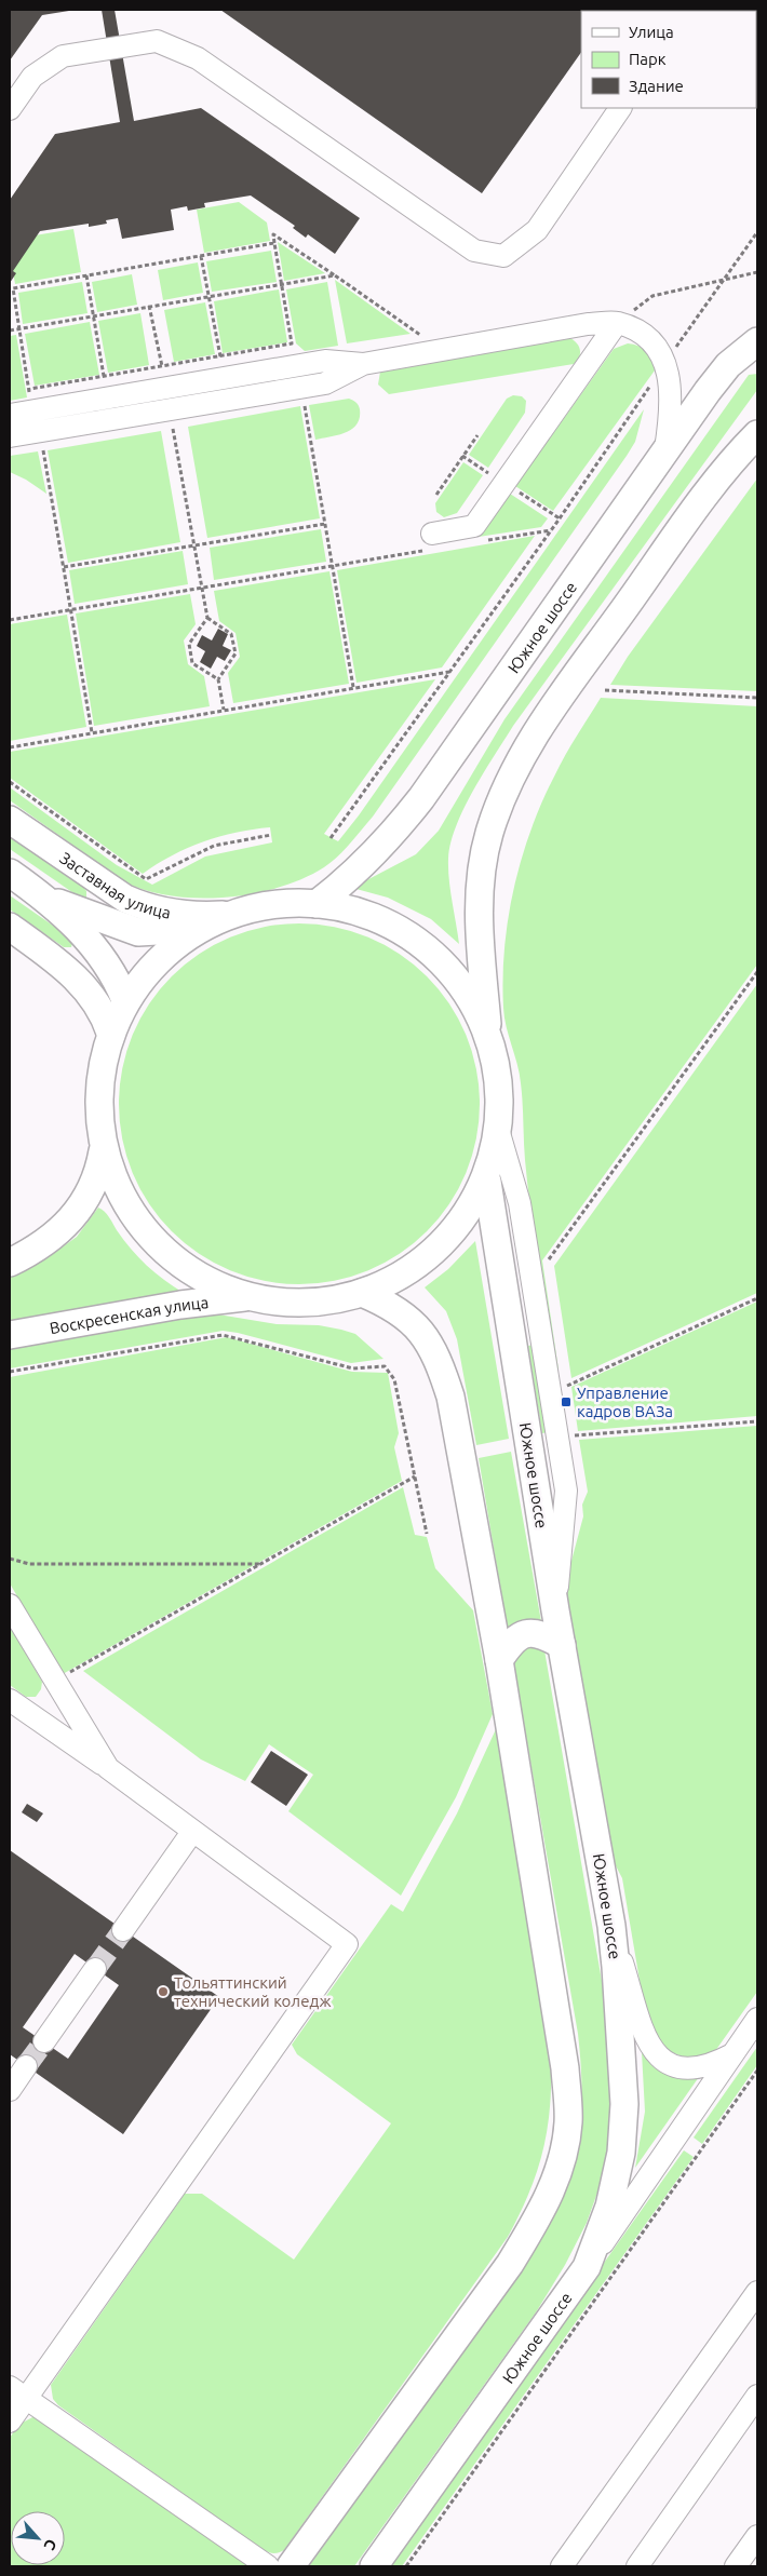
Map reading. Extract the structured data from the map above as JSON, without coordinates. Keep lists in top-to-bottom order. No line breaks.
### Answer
{"streets":{"main road":["Южное шоссе","Заставная улица","Воскресенская улица"]},"places":{"transit":["Управление кадров ВАЗа"],"other":["Тольяттинский технический коледж"]},"legend":["Улица","Парк","Здание"],"north":"bottom right"}
